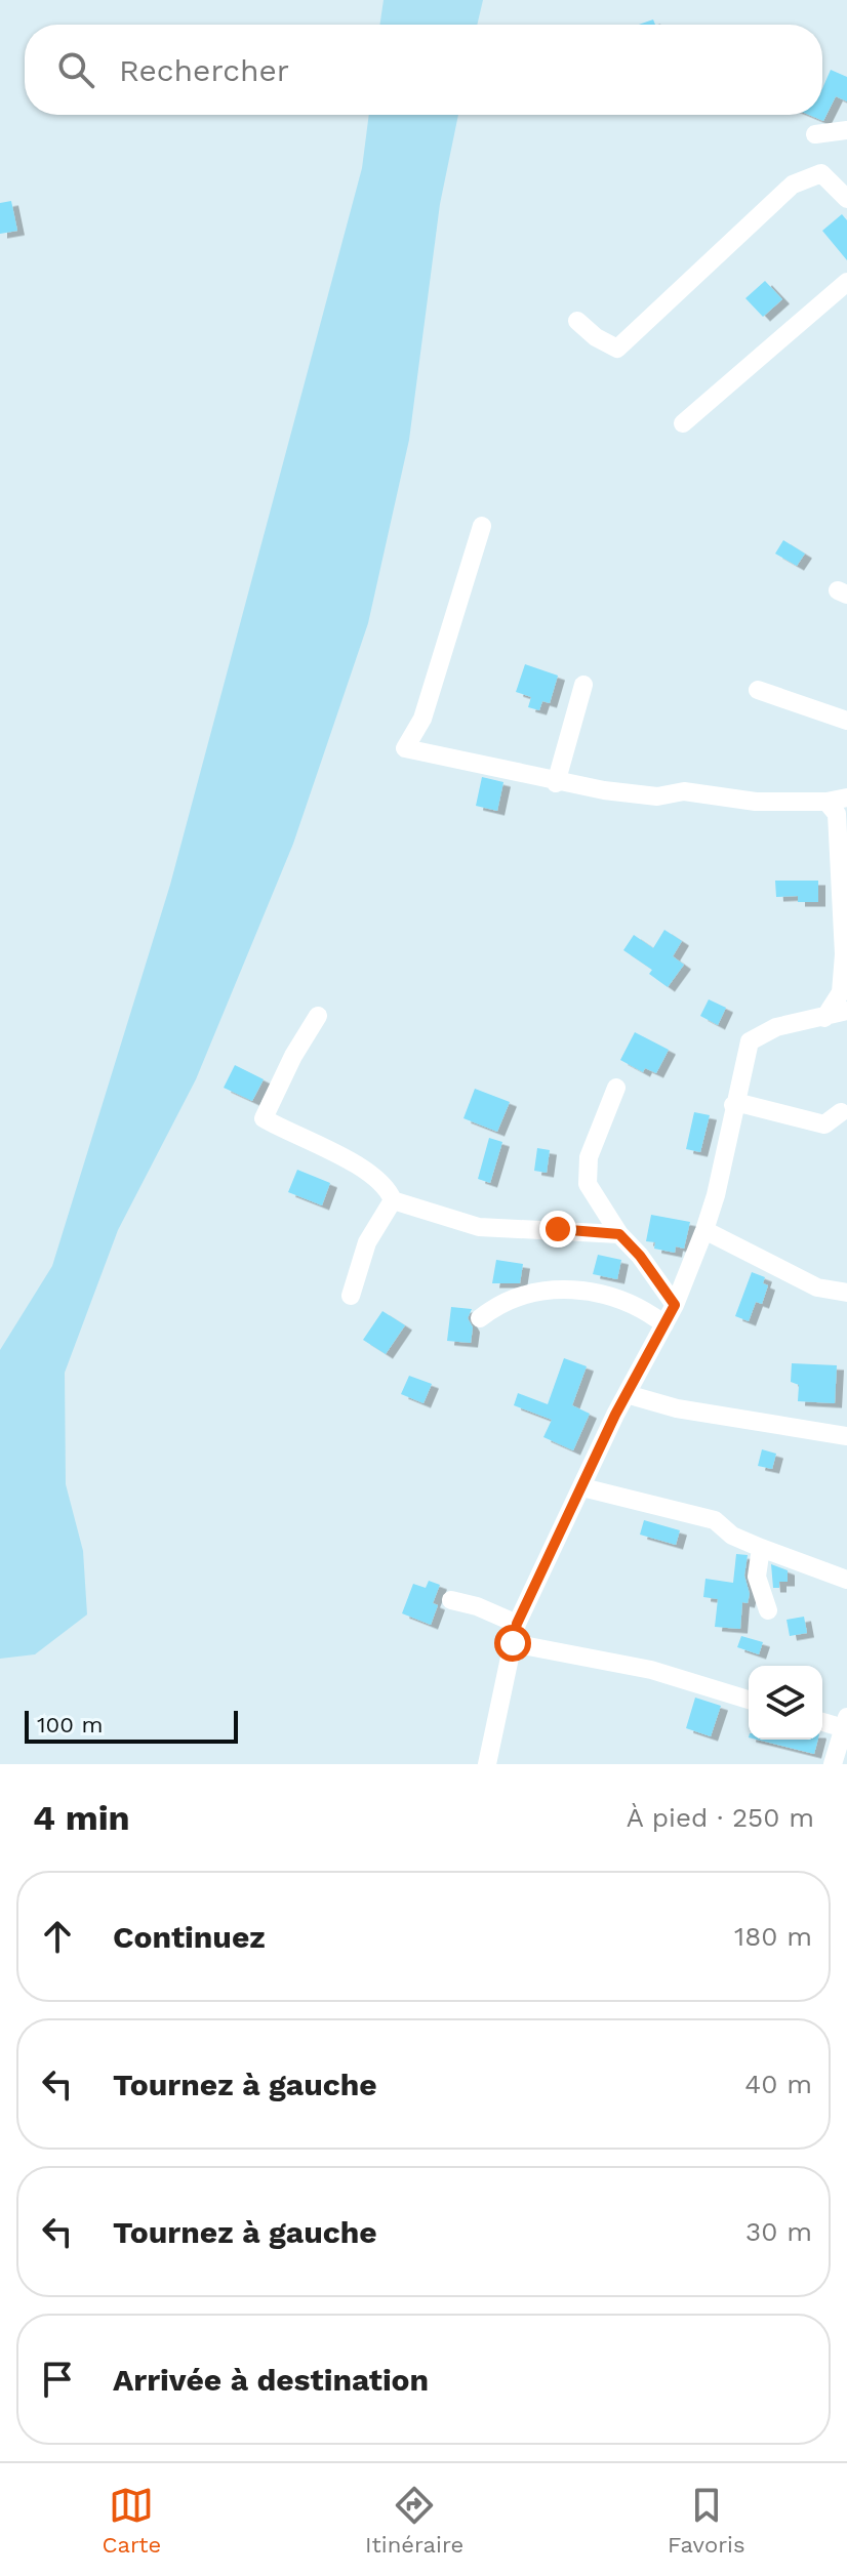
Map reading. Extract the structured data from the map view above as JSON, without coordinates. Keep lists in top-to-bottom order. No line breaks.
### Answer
{"scale_bar":"100 m","page":{"search":"Rechercher","scale":"100 m","heading":["4 min","À pied · 250 m"],"list":[["Continuez","180 m"],["Tournez à gauche","40 m"],["Tournez à gauche","30 m"],"Arrivée à destination"],"nav":["Carte","Itinéraire","Favoris"]}}
